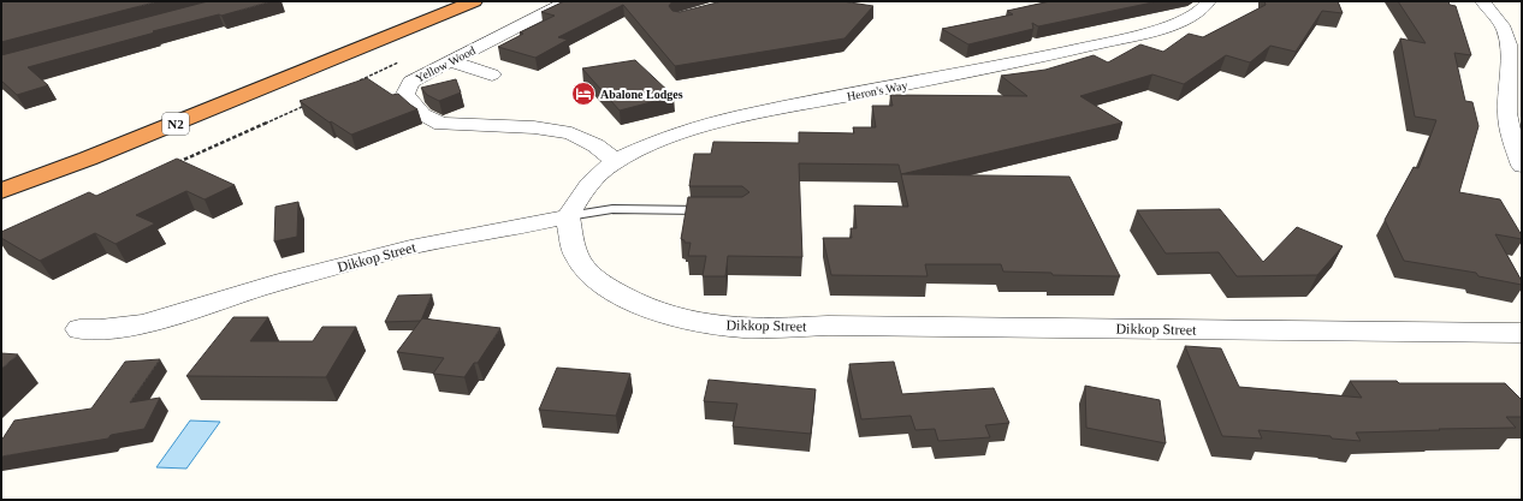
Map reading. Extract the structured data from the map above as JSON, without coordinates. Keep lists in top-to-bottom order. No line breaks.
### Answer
{"streets":{"highway":["N2"],"street":["Yellow Wood","Heron's Way","Dikkop Street"]},"crossings":[["Yellow Wood","Heron's Way"],["Heron's Way","Dikkop Street"]],"places":{"hotel":["Abalone Lodges"]}}
